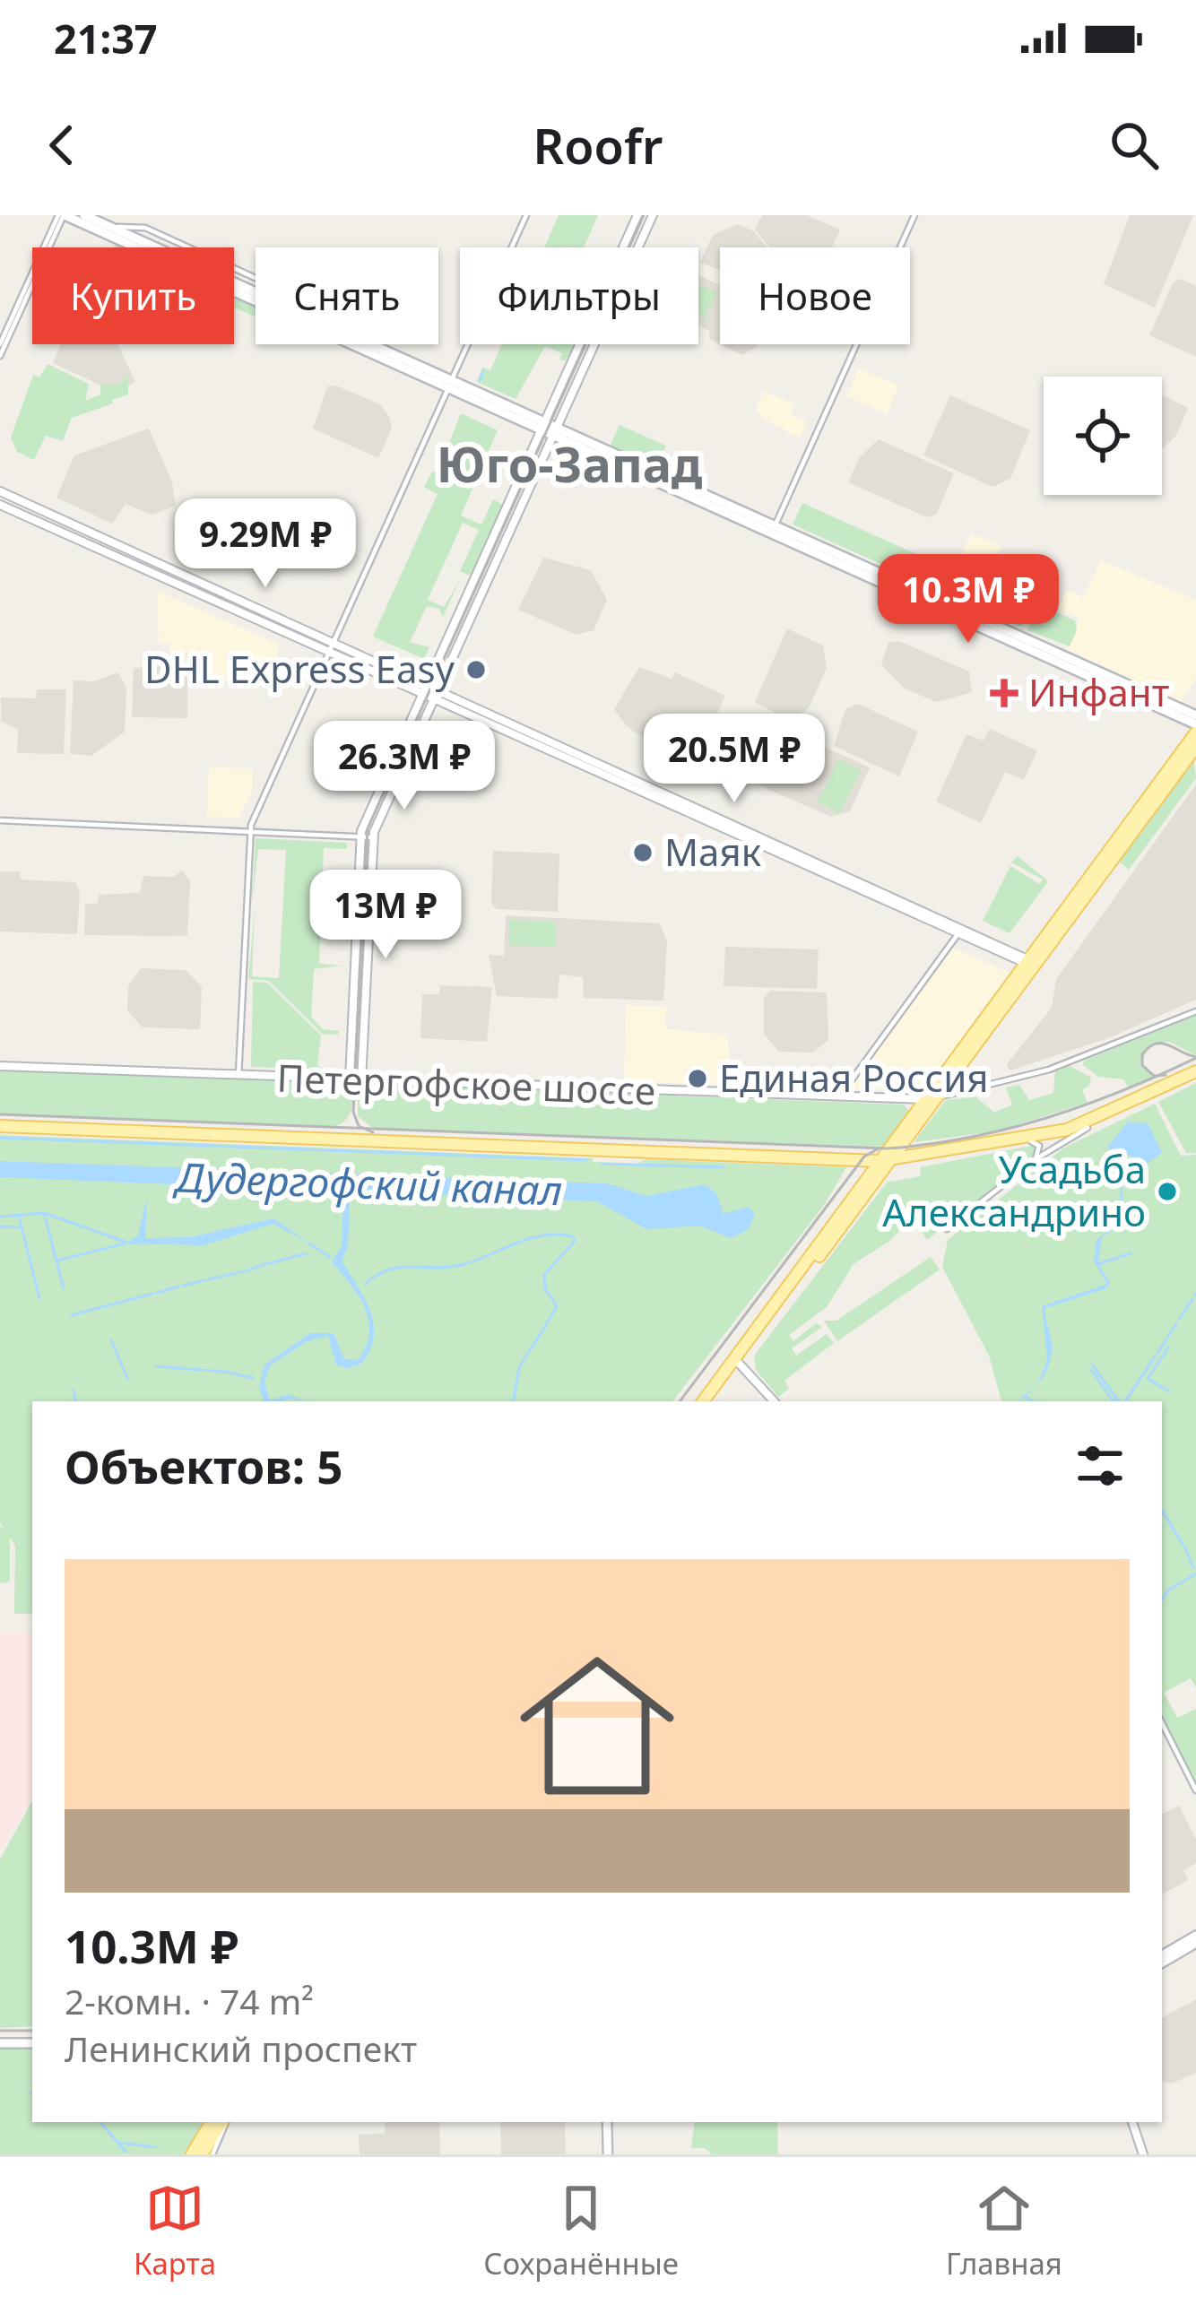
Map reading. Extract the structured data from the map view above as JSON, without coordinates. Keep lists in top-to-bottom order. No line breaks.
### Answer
{"streets":{"main road":["Петергофское шоссе"]},"districts":["Юго-Запад"],"water":["Дудергофский канал"],"places":{"other":["DHL Express Easy","Маяк","Единая Россия","Усадьба Александрино"],"health":["Инфант"]},"page":{"status":"21:37","header":"Roofr","chip":["Купить","Снять","Фильтры","Новое"],"price":["9.29M ₽","10.3M ₽","20.5M ₽","26.3M ₽","13M ₽"],"heading":"Объектов: 5","list":[{"name":"10.3M ₽","note":"2-комн. · 74 m² · Ленинский проспект"}],"tabs":["Карта","Сохранённые","Главная"]}}
